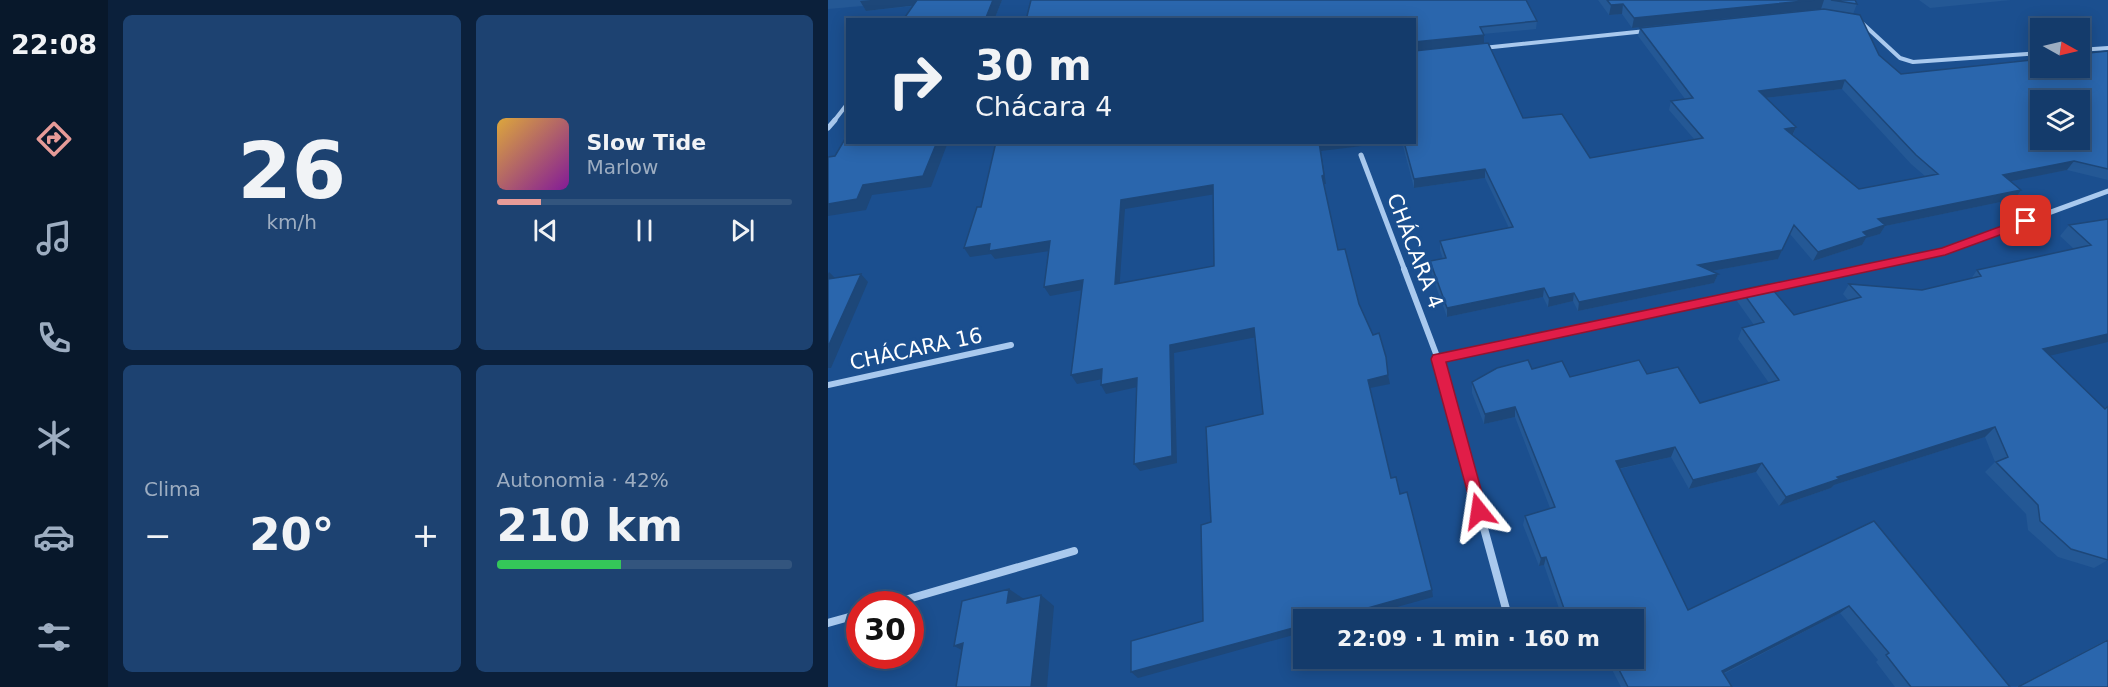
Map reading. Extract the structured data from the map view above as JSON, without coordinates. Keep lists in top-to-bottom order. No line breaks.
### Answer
{"streets":{"street":["CHÁCARA 4","CHÁCARA 16"]},"north":"right","page":{"tabs":"22:08","tile":[["26","km/h"],"Clima",["Autonomia · 42%","210 km"]],"turn":["30 m","Chácara 4"],"song":["Slow Tide","Marlow"],"heat":["−","20°","+"],"limit":"30","trip":"22:09 · 1 min · 160 m"}}
